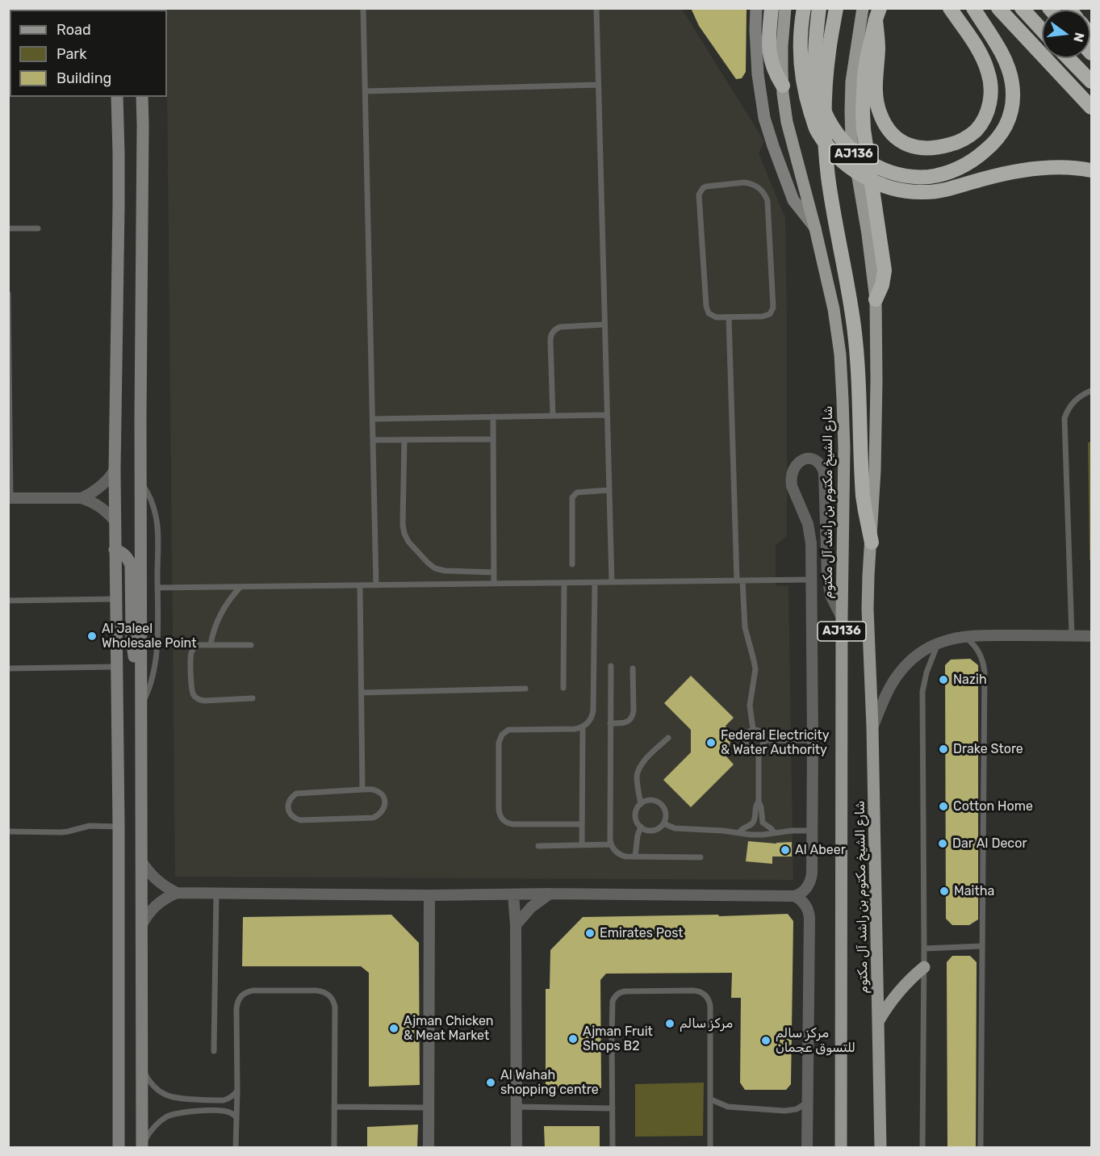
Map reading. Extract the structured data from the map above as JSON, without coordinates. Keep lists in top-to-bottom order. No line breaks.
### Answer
{"streets":{"main road":["AJ136","شارع الشيخ مكتوم بن راشد آل مكتوم"]},"places":["Al Jaleel Wholesale Point","Nazih","Federal Electricity & Water Authority","Drake Store","Cotton Home","Dar Al Decor","Al Abeer","Maitha","Emirates Post","مركز سالم","Ajman Chicken & Meat Market","Ajman Fruit Shops B2","مركز سالم للتسوق عجمان","Al Wahah shopping centre"],"legend":["Road","Park","Building"],"north":"right"}
